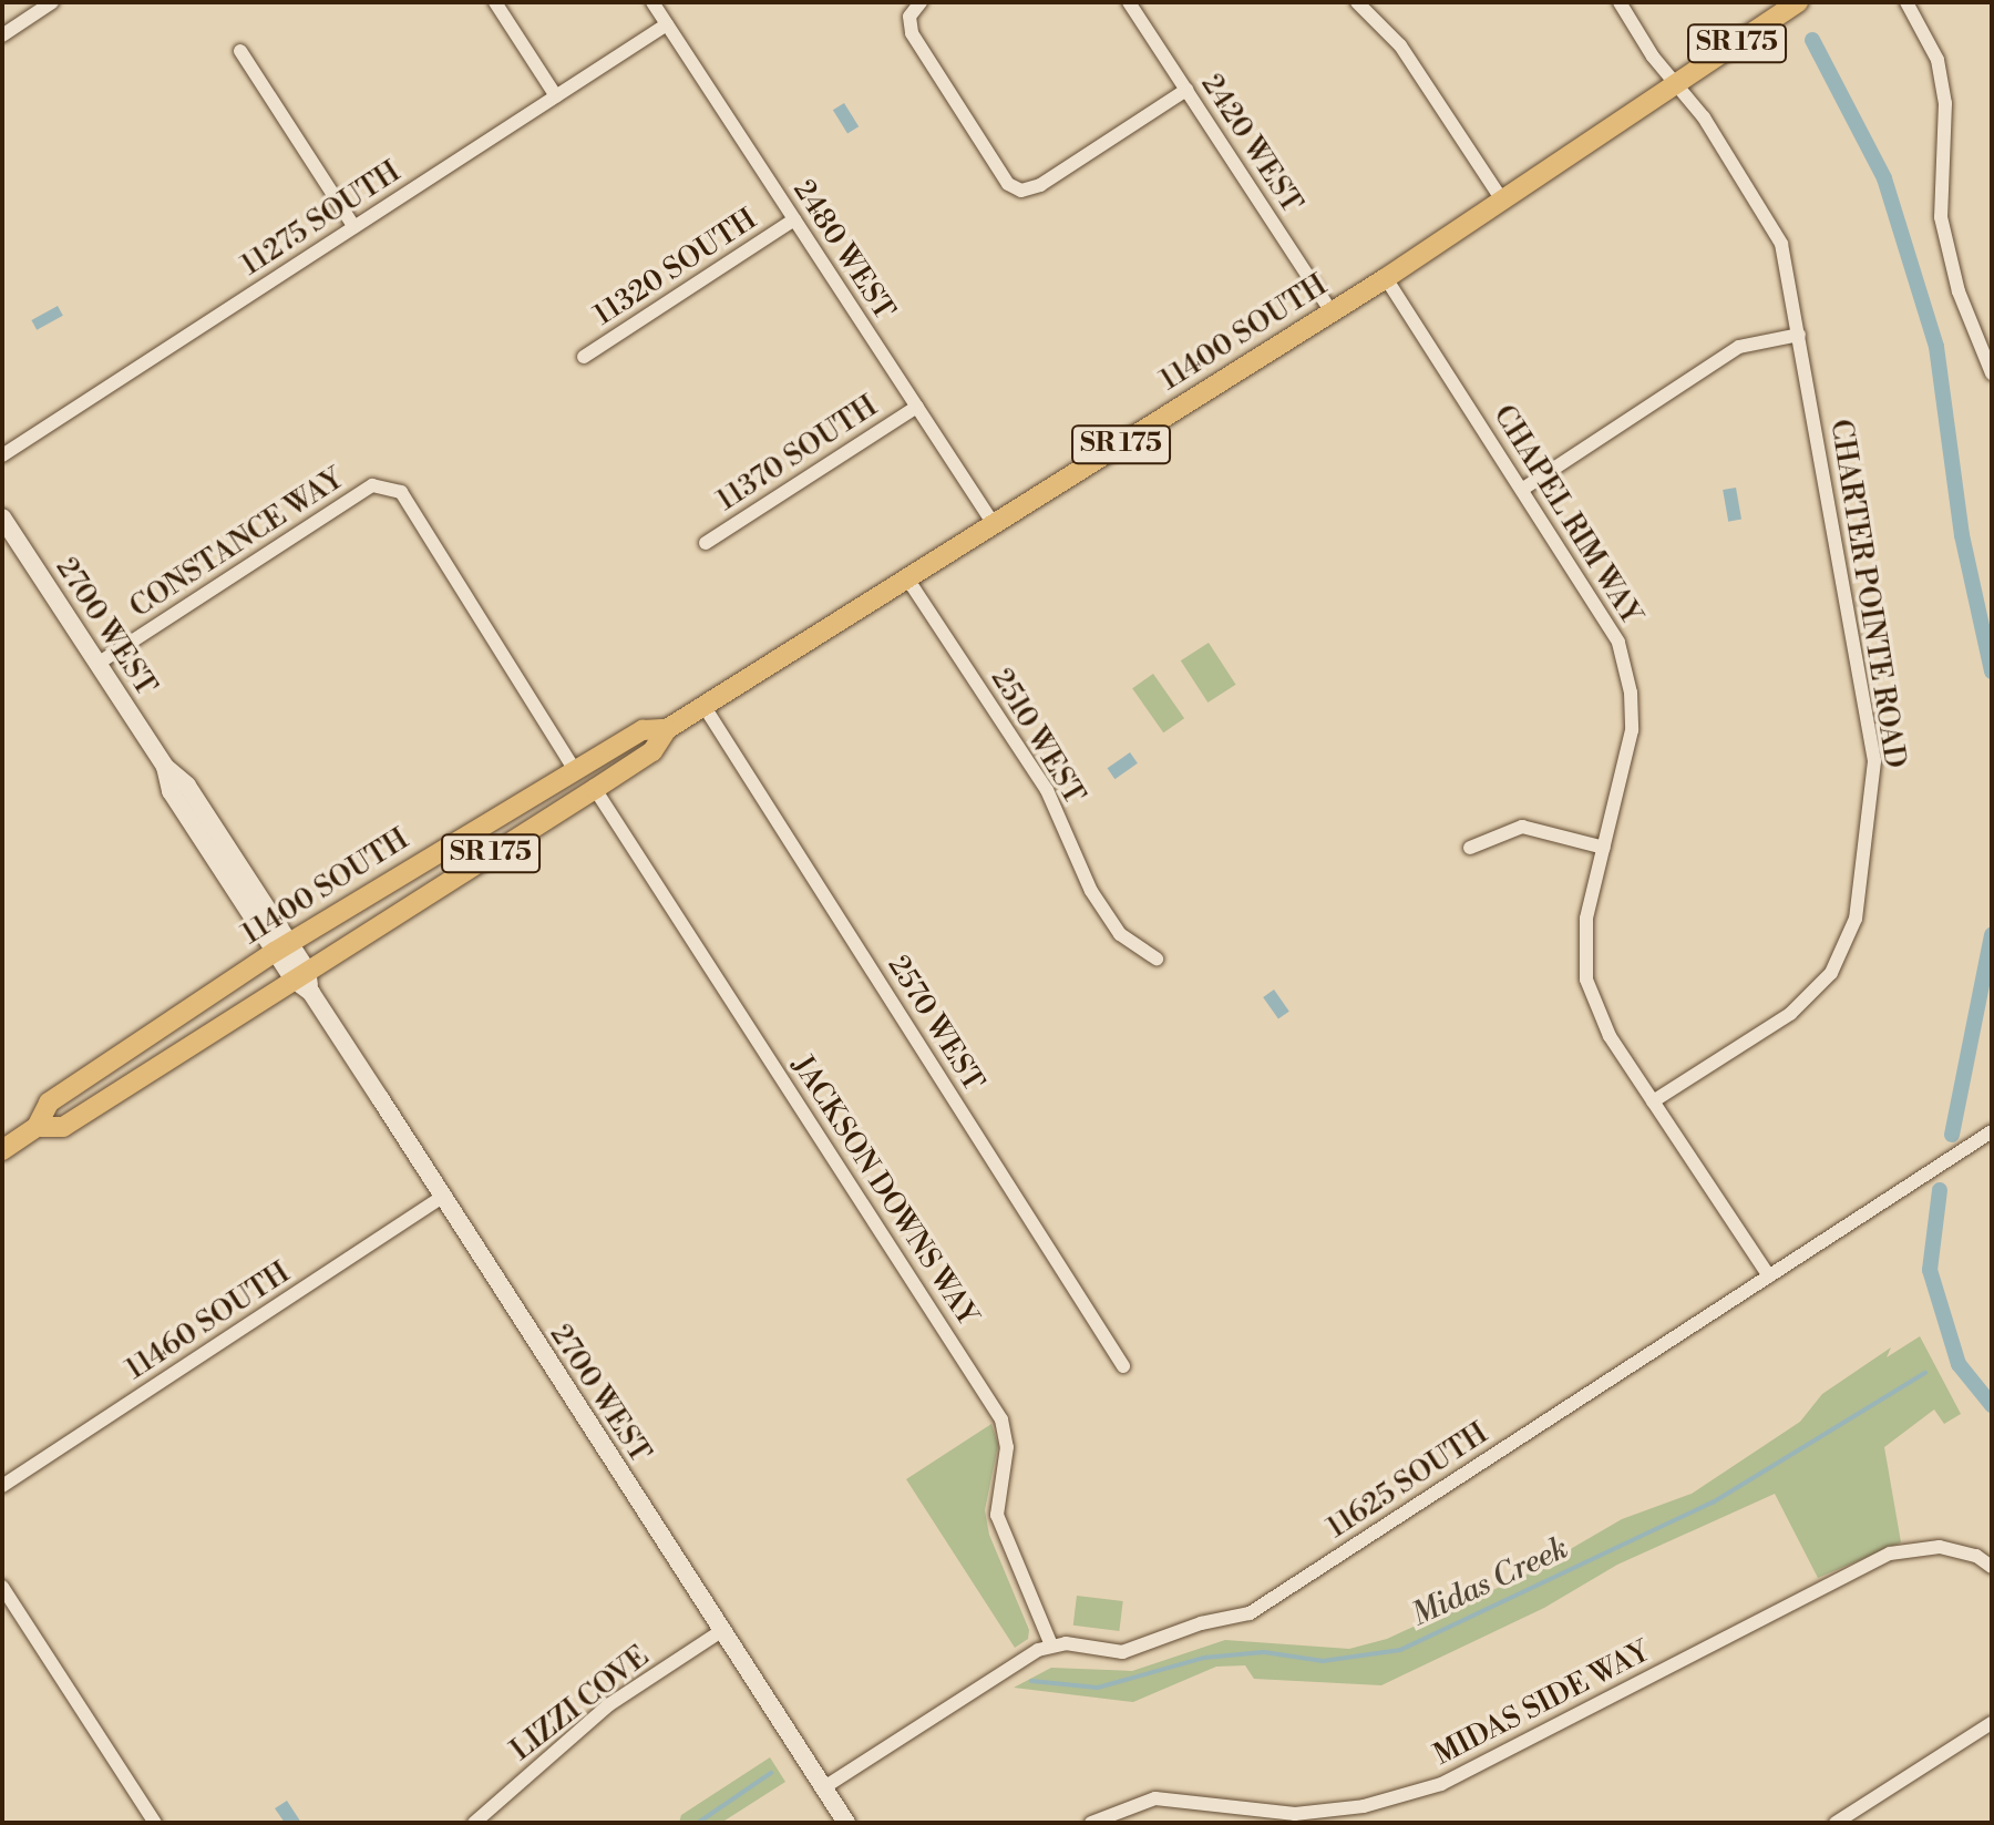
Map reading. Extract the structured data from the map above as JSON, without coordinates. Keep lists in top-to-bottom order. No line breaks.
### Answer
{"streets":{"main road":["SR 175","11400 SOUTH","2700 WEST"],"street":["2420 WEST","11275 SOUTH","2480 WEST","11320 SOUTH","11370 SOUTH","CHAPEL RIM WAY","CONSTANCE WAY","CHARTER POINTE ROAD","2510 WEST","2570 WEST","JACKSON DOWNS WAY","11460 SOUTH","11625 SOUTH","LIZZI COVE","MIDAS SIDE WAY"]},"crossings":[["2420 WEST","11400 SOUTH"],["11275 SOUTH","2480 WEST"],["2480 WEST","11320 SOUTH"],["2480 WEST","11400 SOUTH"],["2480 WEST","11370 SOUTH"],["11400 SOUTH","CHAPEL RIM WAY"],["11400 SOUTH","CONSTANCE WAY"],["11400 SOUTH","CHARTER POINTE ROAD"],["11400 SOUTH","2700 WEST"],["11400 SOUTH","2510 WEST"],["11400 SOUTH","2570 WEST"],["11400 SOUTH","JACKSON DOWNS WAY"],["CHAPEL RIM WAY","CHARTER POINTE ROAD"],["CHAPEL RIM WAY","11625 SOUTH"],["CONSTANCE WAY","2700 WEST"],["2700 WEST","11460 SOUTH"],["2700 WEST","LIZZI COVE"],["JACKSON DOWNS WAY","11625 SOUTH"]],"water":["Midas Creek"]}
